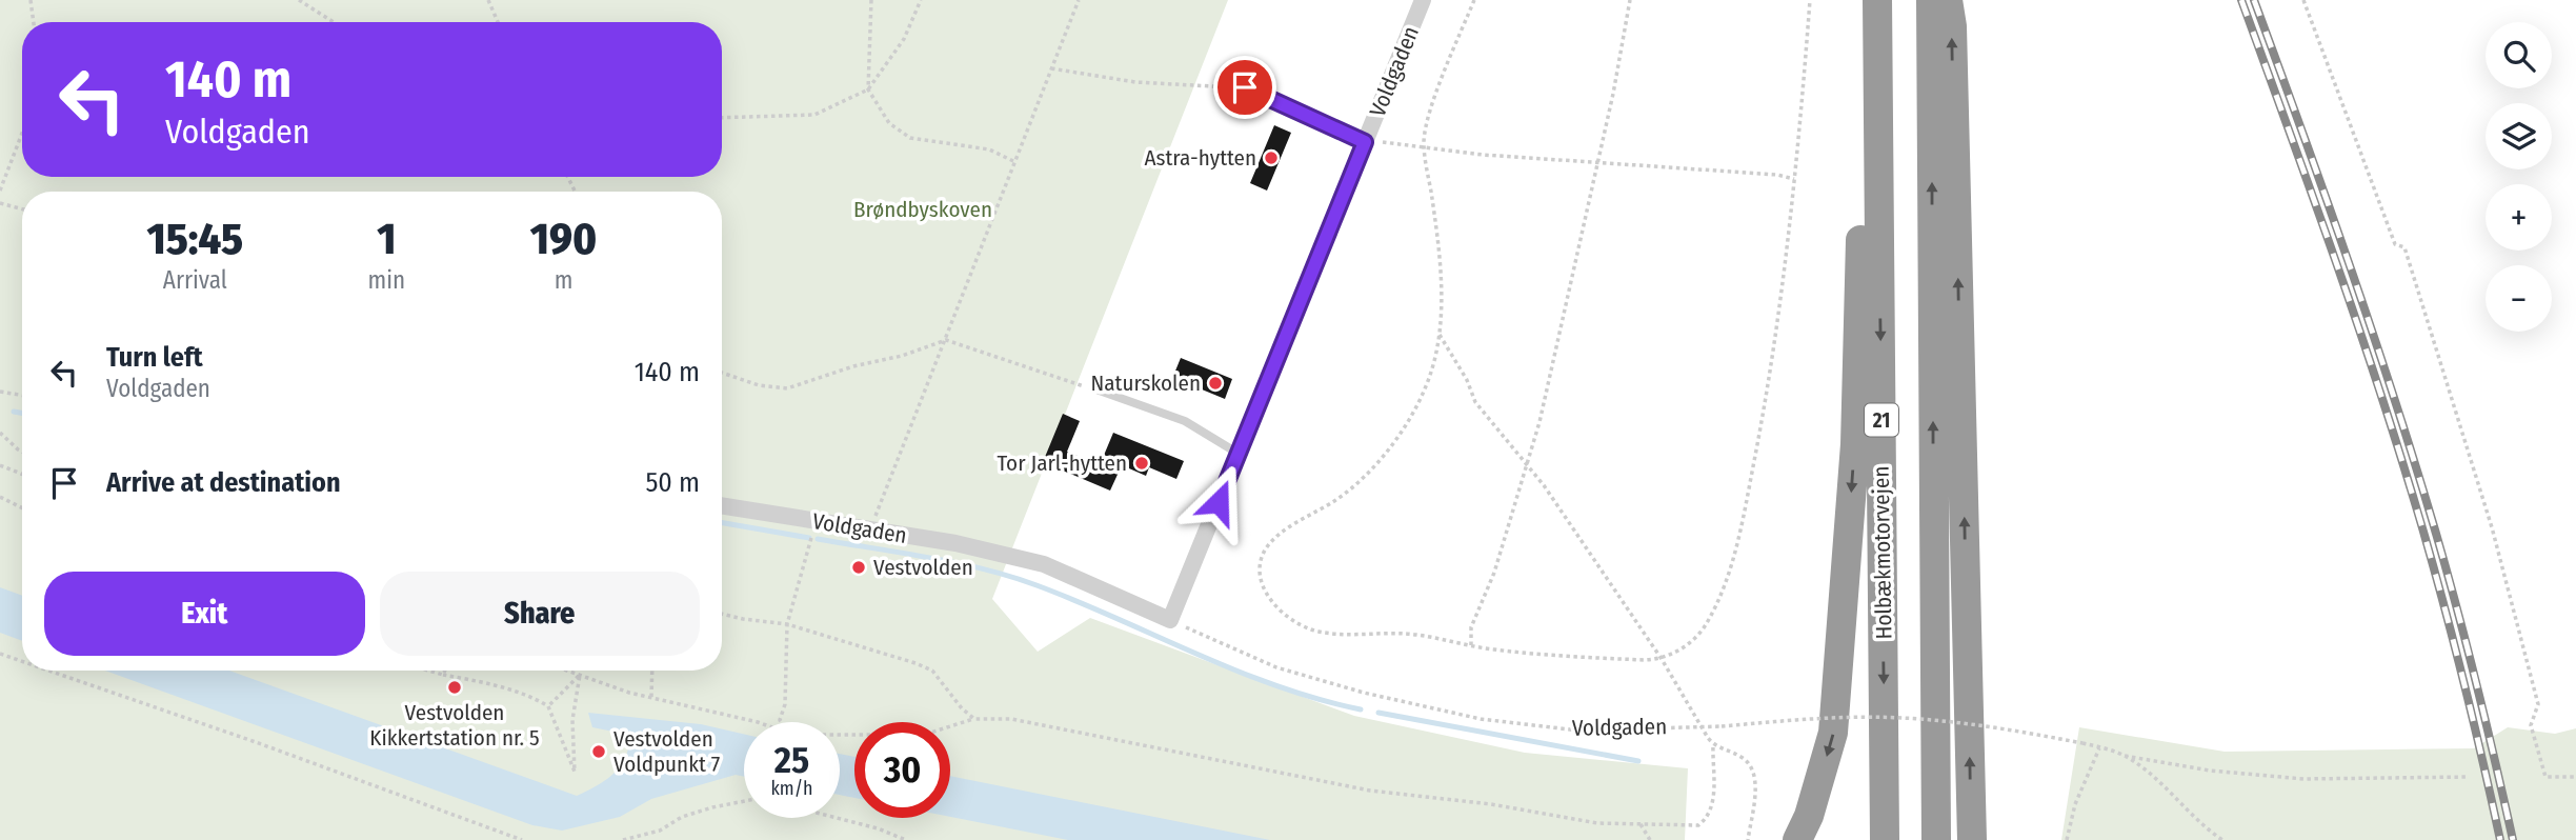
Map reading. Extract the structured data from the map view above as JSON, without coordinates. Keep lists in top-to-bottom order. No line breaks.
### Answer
{"streets":{"highway":["21","Holbækmotorvejen"],"street":["Voldgaden"]},"parks":["Brøndbyskoven"],"places":["Astra-hytten","Naturskolen","Tor Jarl-hytten","Vestvolden","Vestvolden Kikkertstation nr. 5","Vestvolden Voldpunkt 7"],"page":{"map_buttons":["+","−"],"turn":["140 m","Voldgaden"],"eta":["15:45","Arrival","1","min","190","m"],"list":[{"name":"Turn left","note":"Voldgaden","value":"140 m"},{"name":"Arrive at destination","value":"50 m"}],"buttons":["Exit","Share"],"speed":"25 km/h","limit":"30"}}
